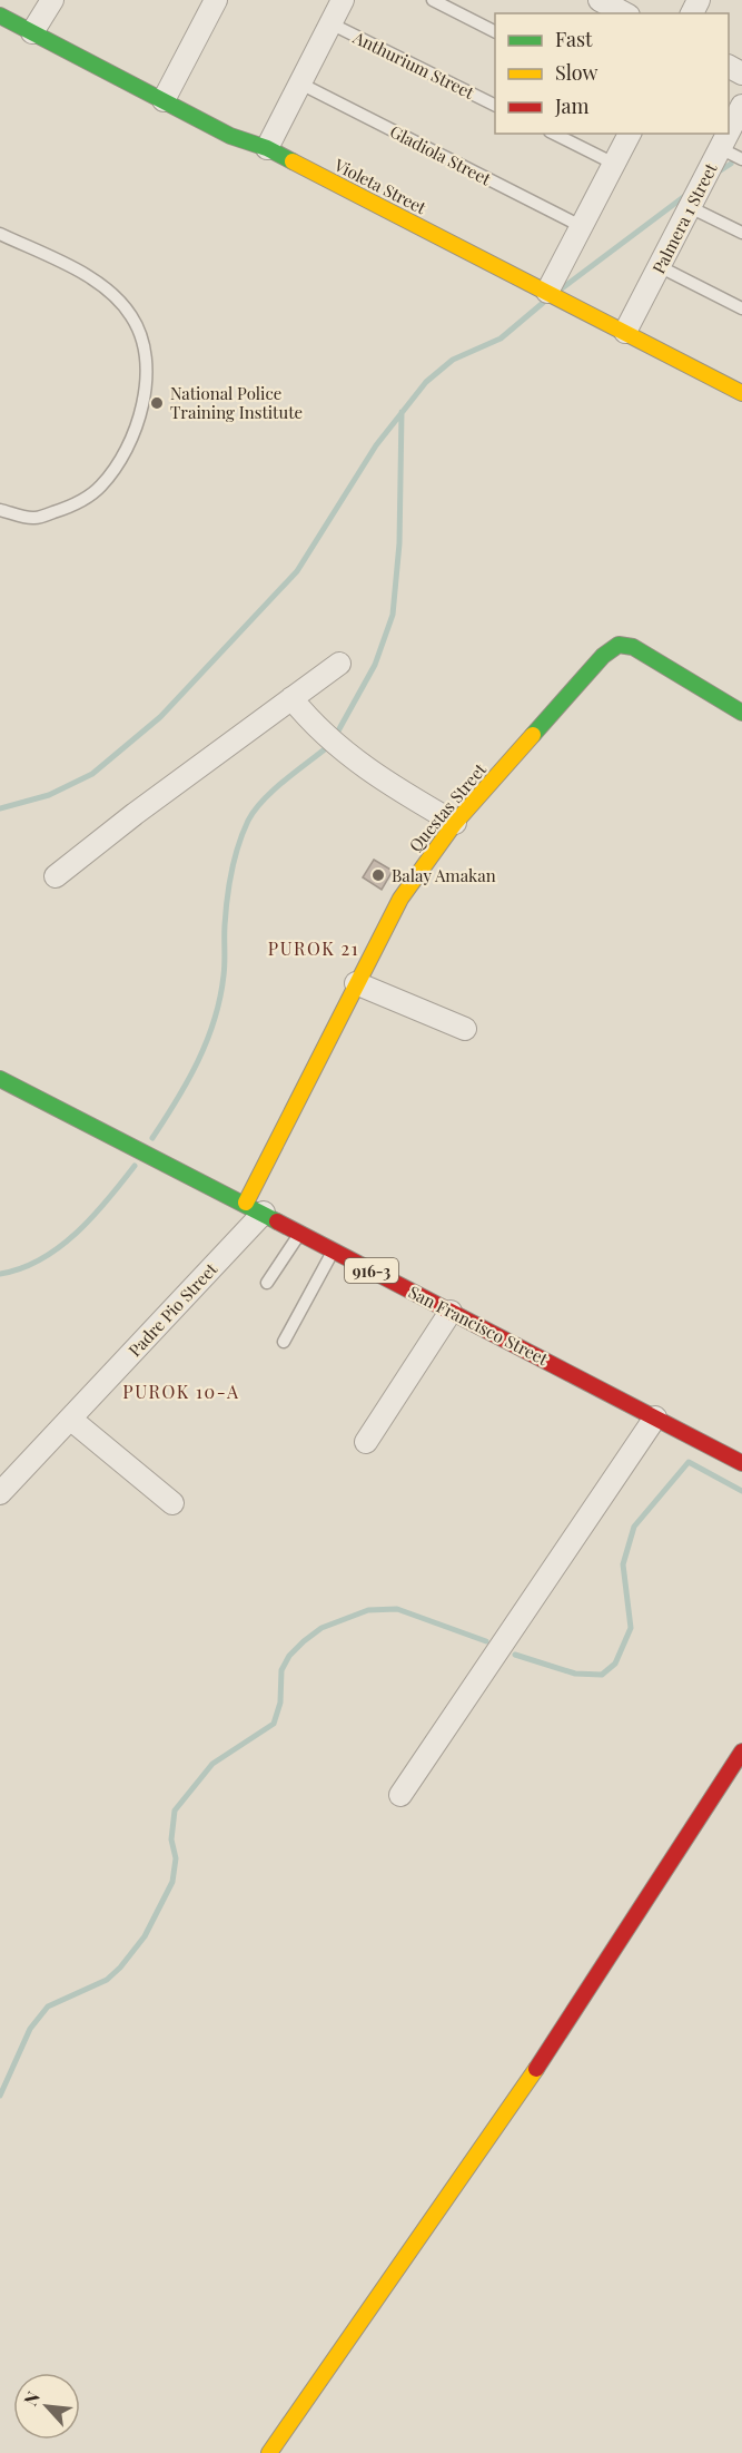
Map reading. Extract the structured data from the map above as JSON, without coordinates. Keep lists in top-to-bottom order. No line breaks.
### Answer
{"streets":{"street":["Violeta Street","Palmera 1 Street","Questas Street","916-3","Padre Pio Street","San Francisco Street"],"lane":["Anthurium Street","Gladiola Street"]},"crossings":[["Violeta Street","Palmera 1 Street"],["Questas Street","Padre Pio Street"],["Questas Street","San Francisco Street"],["Padre Pio Street","San Francisco Street"]],"districts":["PUROK 21","PUROK 10-A"],"places":["National Police Training Institute","Balay Amakan"],"legend":["Fast","Slow","Jam"],"north":"top left"}
